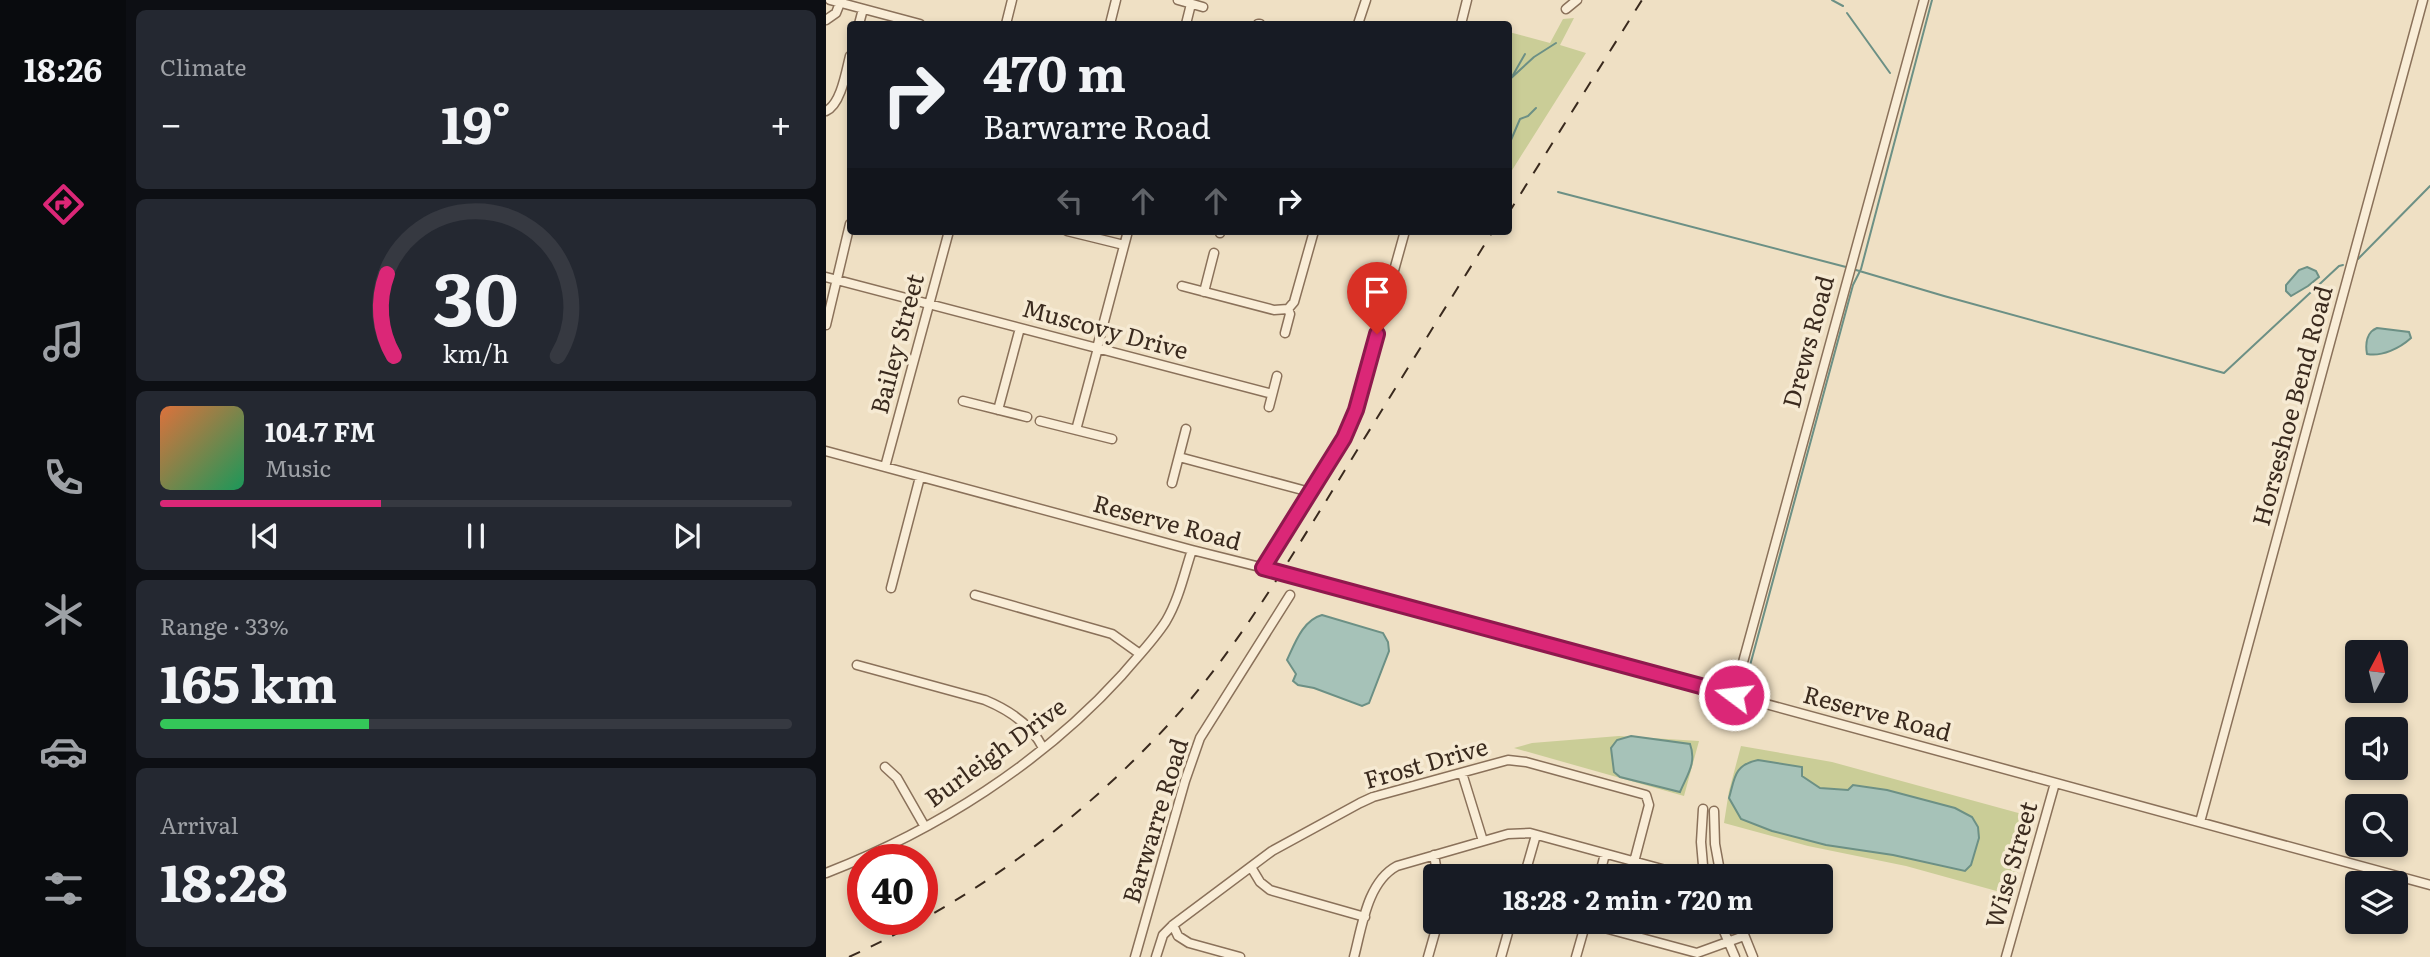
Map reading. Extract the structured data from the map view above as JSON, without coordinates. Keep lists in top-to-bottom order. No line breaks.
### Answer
{"streets":{"street":["Muscovy Drive","Drews Road","Bailey Street","Horseshoe Bend Road","Reserve Road","Burleigh Drive","Frost Drive","Barwarre Road","Wise Street"]},"crossings":[["Muscovy Drive","Bailey Street"],["Drews Road","Reserve Road"],["Bailey Street","Reserve Road"],["Horseshoe Bend Road","Reserve Road"],["Reserve Road","Burleigh Drive"],["Reserve Road","Wise Street"]],"north":"top","page":{"tabs":"18:26","tile":["Climate",["Range · 33%","165 km"],["Arrival","18:28"]],"turn":["470 m","Barwarre Road"],"heat":["−","19°","+"],"song":["104.7 FM","Music"],"limit":"40","trip":"18:28 · 2 min · 720 m","gauge":["30","km/h"]}}
